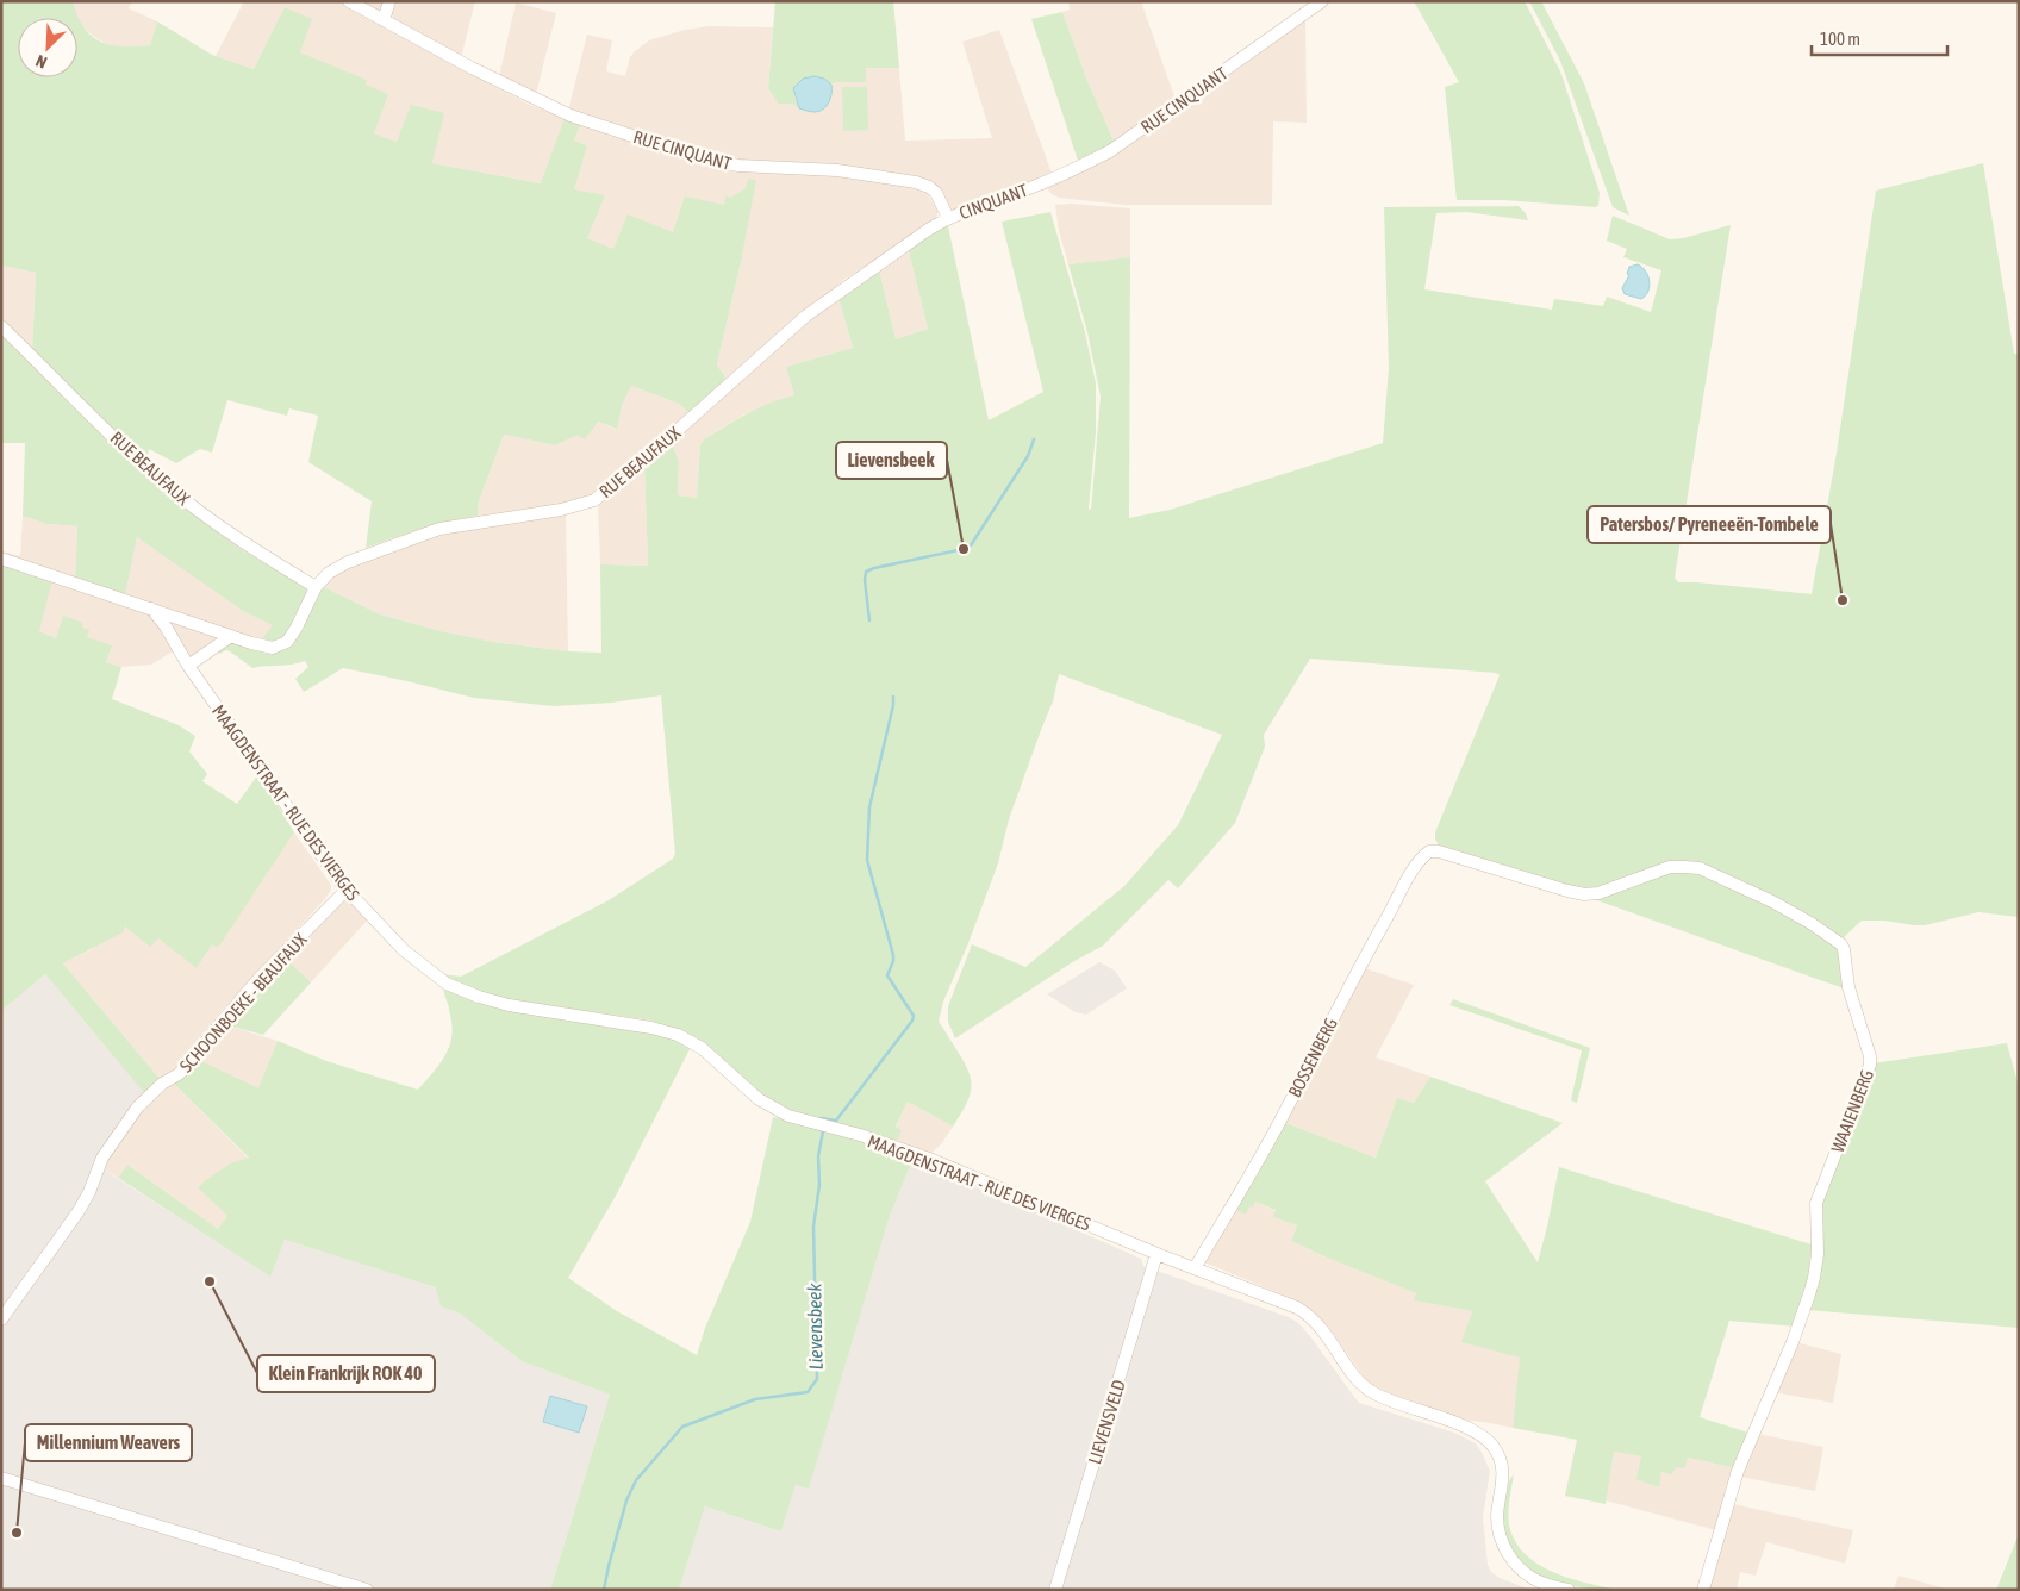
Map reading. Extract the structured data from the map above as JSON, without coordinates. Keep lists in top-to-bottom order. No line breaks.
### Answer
{"streets":{"street":["RUE CINQUANT","CINQUANT","RUE BEAUFAUX","MAAGDENSTRAAT - RUE DES VIERGES","SCHOONBOEKE - BEAUFAUX","BOSSENBERG","WAAIENBERG","LIEVENSVELD"]},"crossings":[["RUE CINQUANT","CINQUANT"],["RUE CINQUANT","RUE BEAUFAUX"],["CINQUANT","RUE BEAUFAUX"],["MAAGDENSTRAAT - RUE DES VIERGES","SCHOONBOEKE - BEAUFAUX"],["MAAGDENSTRAAT - RUE DES VIERGES","BOSSENBERG"],["MAAGDENSTRAAT - RUE DES VIERGES","LIEVENSVELD"],["BOSSENBERG","WAAIENBERG"]],"water":["Lievensbeek"],"places":["Lievensbeek","Patersbos/ Pyreneeën-Tombele","Klein Frankrijk ROK 40","Millennium Weavers"],"scale_bar":"100 m","north":"bottom left"}
